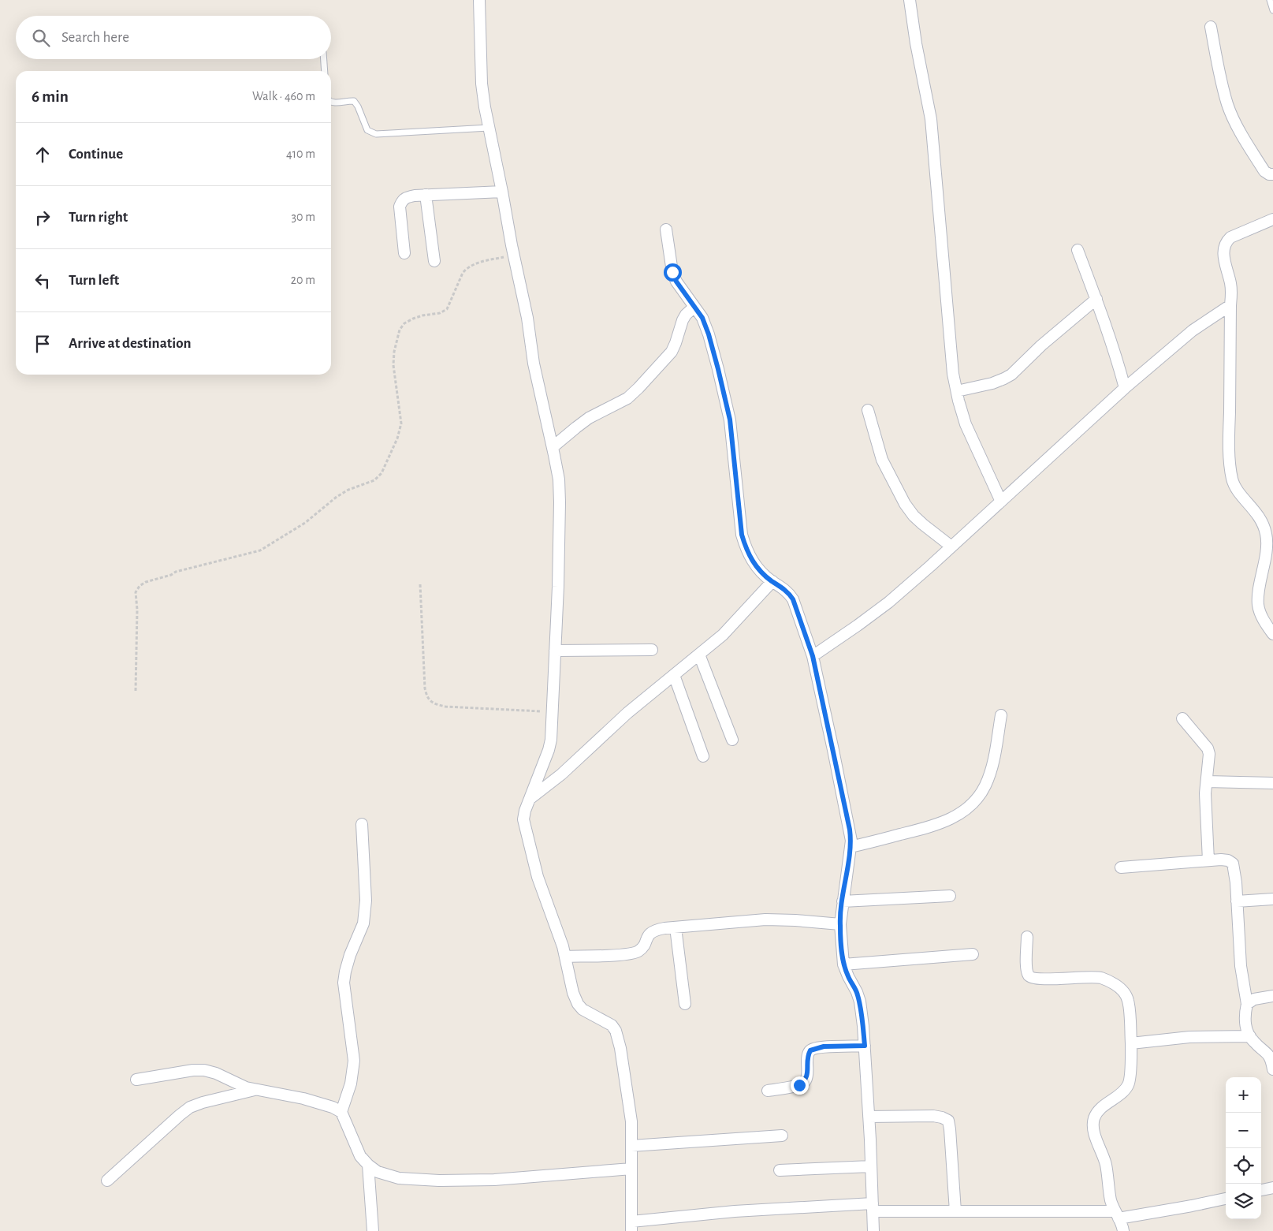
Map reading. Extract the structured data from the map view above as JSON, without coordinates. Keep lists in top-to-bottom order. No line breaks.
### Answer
{"page":{"search":"Search here","heading":["6 min","Walk · 460 m"],"list":[["Continue","410 m"],["Turn right","30 m"],["Turn left","20 m"],"Arrive at destination"],"map_buttons":["+","−"]}}
